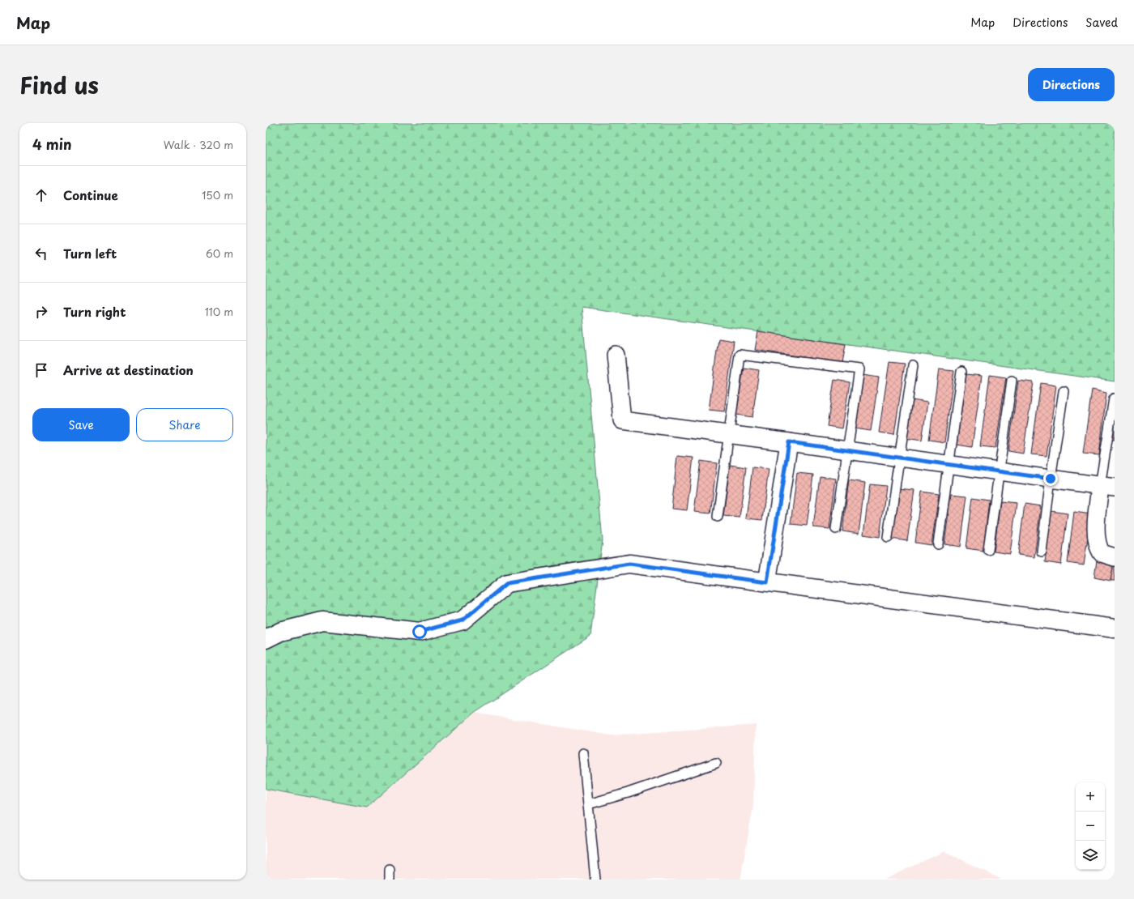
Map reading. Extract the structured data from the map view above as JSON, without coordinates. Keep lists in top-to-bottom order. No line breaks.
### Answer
{"page":{"header":"Map","nav":["Map","Directions","Saved"],"title":"Find us","buttons":["Directions",["Save","Share"]],"heading":["4 min","Walk · 320 m"],"list":[["Continue","150 m"],["Turn left","60 m"],["Turn right","110 m"],"Arrive at destination"],"map_buttons":["+","−"]}}
